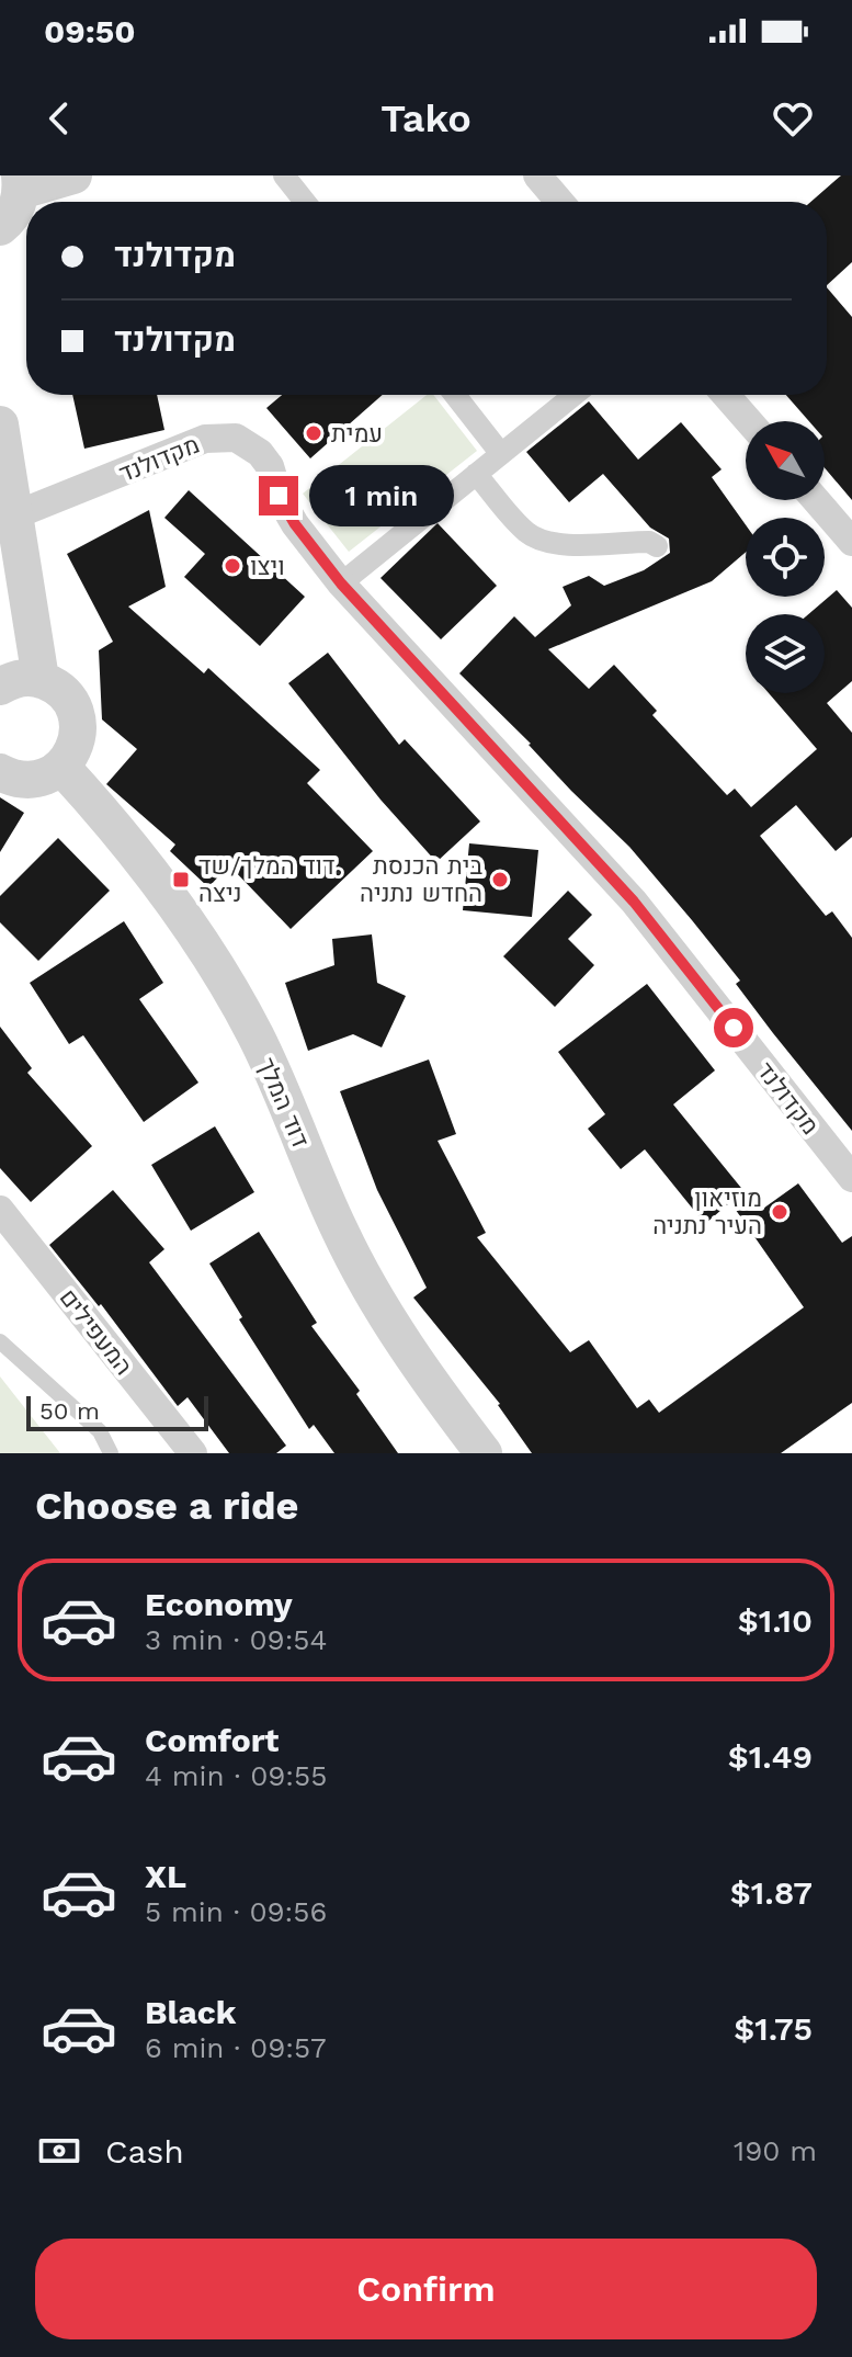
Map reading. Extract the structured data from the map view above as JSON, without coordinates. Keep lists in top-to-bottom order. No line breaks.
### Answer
{"streets":{"street":["מקדולנד","דוד המלך","המעפילים"]},"places":{"other":["עמית","ויצו","בית הכנסת החדש נתניה","מוזיאון העיר נתניה"],"transit":["דוד המלך/שד. ניצה"]},"scale_bar":"50 m","north":"top left","page":{"status":"09:50","header":"Tako","banner":["מקדולנד","מקדולנד"],"bubble":"1 min","scale":"50 m","heading":"Choose a ride","list":[{"name":"Economy","note":"3 min · 09:54","value":"$1.10"},{"name":"Comfort","note":"4 min · 09:55","value":"$1.49"},{"name":"XL","note":"5 min · 09:56","value":"$1.87"},{"name":"Black","note":"6 min · 09:57","value":"$1.75"}],"pay":["Cash","190 m"],"buttons":"Confirm"}}
